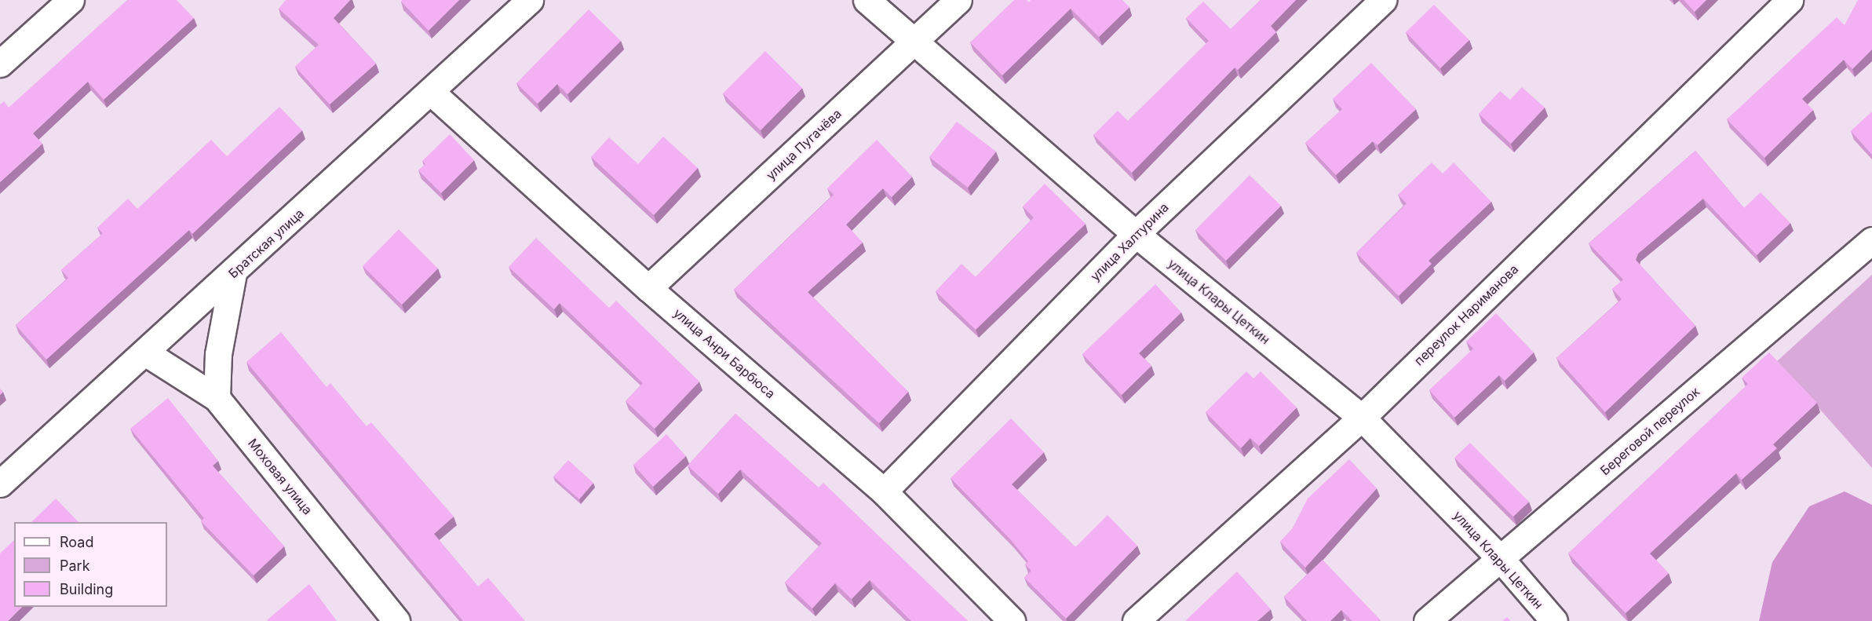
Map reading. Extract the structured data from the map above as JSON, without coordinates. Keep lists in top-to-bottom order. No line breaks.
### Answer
{"streets":{"street":["улица Пугачёва","улица Халтурина","Братская улица","улица Клары Цеткин","переулок Нариманова","улица Анри Барбюса","Береговой переулок","Моховая улица"]},"crossings":[["улица Пугачёва","улица Клары Цеткин"],["улица Пугачёва","улица Анри Барбюса"],["улица Халтурина","улица Клары Цеткин"],["улица Халтурина","улица Анри Барбюса"],["Братская улица","улица Анри Барбюса"],["Братская улица","Моховая улица"],["улица Клары Цеткин","переулок Нариманова"],["улица Клары Цеткин","Береговой переулок"]],"legend":["Road","Park","Building"]}
